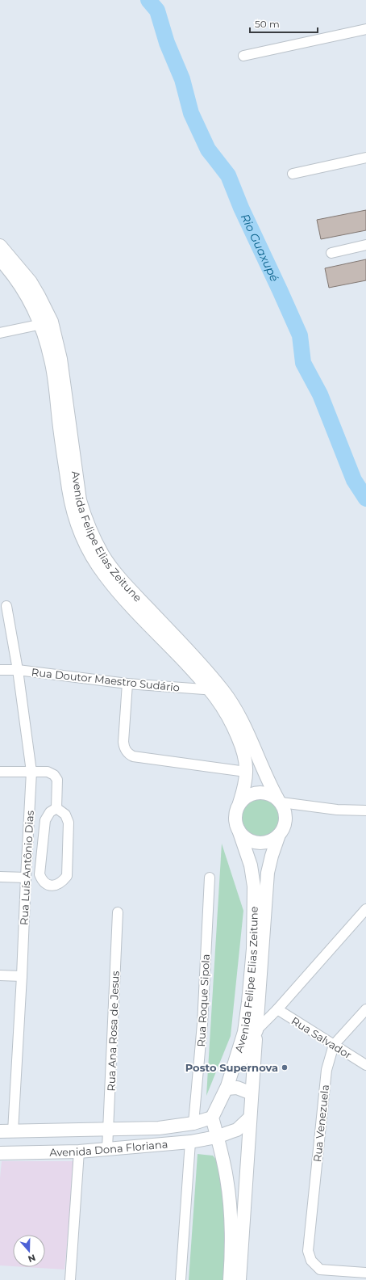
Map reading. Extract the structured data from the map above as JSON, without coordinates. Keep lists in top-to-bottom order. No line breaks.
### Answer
{"streets":{"main road":["Avenida Felipe Elias Zeitune","Avenida Dona Floriana"],"street":["Rua Doutor Maestro Sudário","Rua Luís Antônio Dias","Rua Roque Sipola","Rua Ana Rosa de Jesus","Rua Salvador","Rua Venezuela"]},"crossings":[["Avenida Felipe Elias Zeitune","Rua Doutor Maestro Sudário"],["Avenida Felipe Elias Zeitune","Avenida Dona Floriana"],["Rua Doutor Maestro Sudário","Rua Luís Antônio Dias"],["Rua Luís Antônio Dias","Avenida Dona Floriana"],["Rua Roque Sipola","Avenida Dona Floriana"],["Rua Ana Rosa de Jesus","Avenida Dona Floriana"],["Rua Salvador","Rua Venezuela"]],"water":["Rio Guaxupé"],"places":["Posto Supernova"],"scale_bar":"50 m","north":"bottom"}
